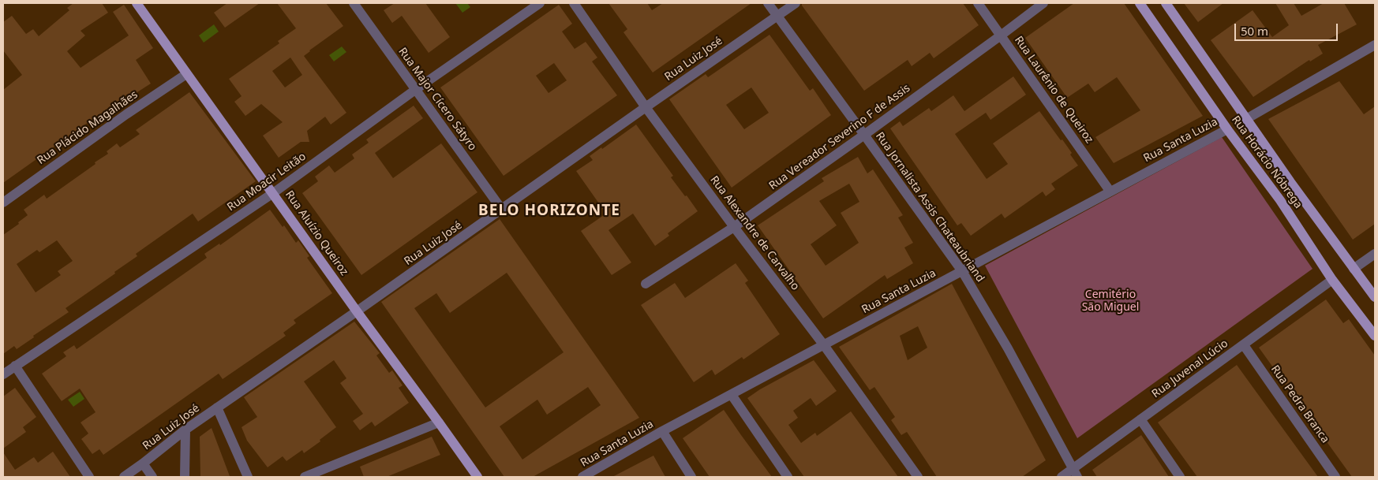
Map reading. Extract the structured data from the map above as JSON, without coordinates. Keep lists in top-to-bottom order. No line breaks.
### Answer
{"streets":{"main road":["Rua Horácio Nóbrega","Rua Aluízio Queiroz"],"street":["Rua Luiz José","Rua Laurênio de Queiroz","Rua Major Cícero Sátyro","Rua Plácido Magalhães","Rua Vereador Severino F de Assis","Rua Santa Luzia","Rua Moacir Leitão","Rua Jornalista Assis Chateaubriand","Rua Alexandre de Carvalho","Rua Juvenal Lúcio","Rua Pedra Branca"]},"crossings":[["Rua Luiz José","Rua Major Cícero Sátyro"],["Rua Luiz José","Rua Jornalista Assis Chateaubriand"],["Rua Luiz José","Rua Aluízio Queiroz"],["Rua Luiz José","Rua Alexandre de Carvalho"],["Rua Laurênio de Queiroz","Rua Vereador Severino F de Assis"],["Rua Laurênio de Queiroz","Rua Santa Luzia"],["Rua Major Cícero Sátyro","Rua Moacir Leitão"],["Rua Plácido Magalhães","Rua Aluízio Queiroz"],["Rua Vereador Severino F de Assis","Rua Jornalista Assis Chateaubriand"],["Rua Vereador Severino F de Assis","Rua Alexandre de Carvalho"],["Rua Santa Luzia","Rua Horácio Nóbrega"],["Rua Santa Luzia","Rua Jornalista Assis Chateaubriand"],["Rua Santa Luzia","Rua Alexandre de Carvalho"],["Rua Horácio Nóbrega","Rua Juvenal Lúcio"],["Rua Moacir Leitão","Rua Aluízio Queiroz"],["Rua Jornalista Assis Chateaubriand","Rua Juvenal Lúcio"],["Rua Juvenal Lúcio","Rua Pedra Branca"]],"districts":["BELO HORIZONTE"],"parks":["Cemitério São Miguel"],"scale_bar":"50 m"}
